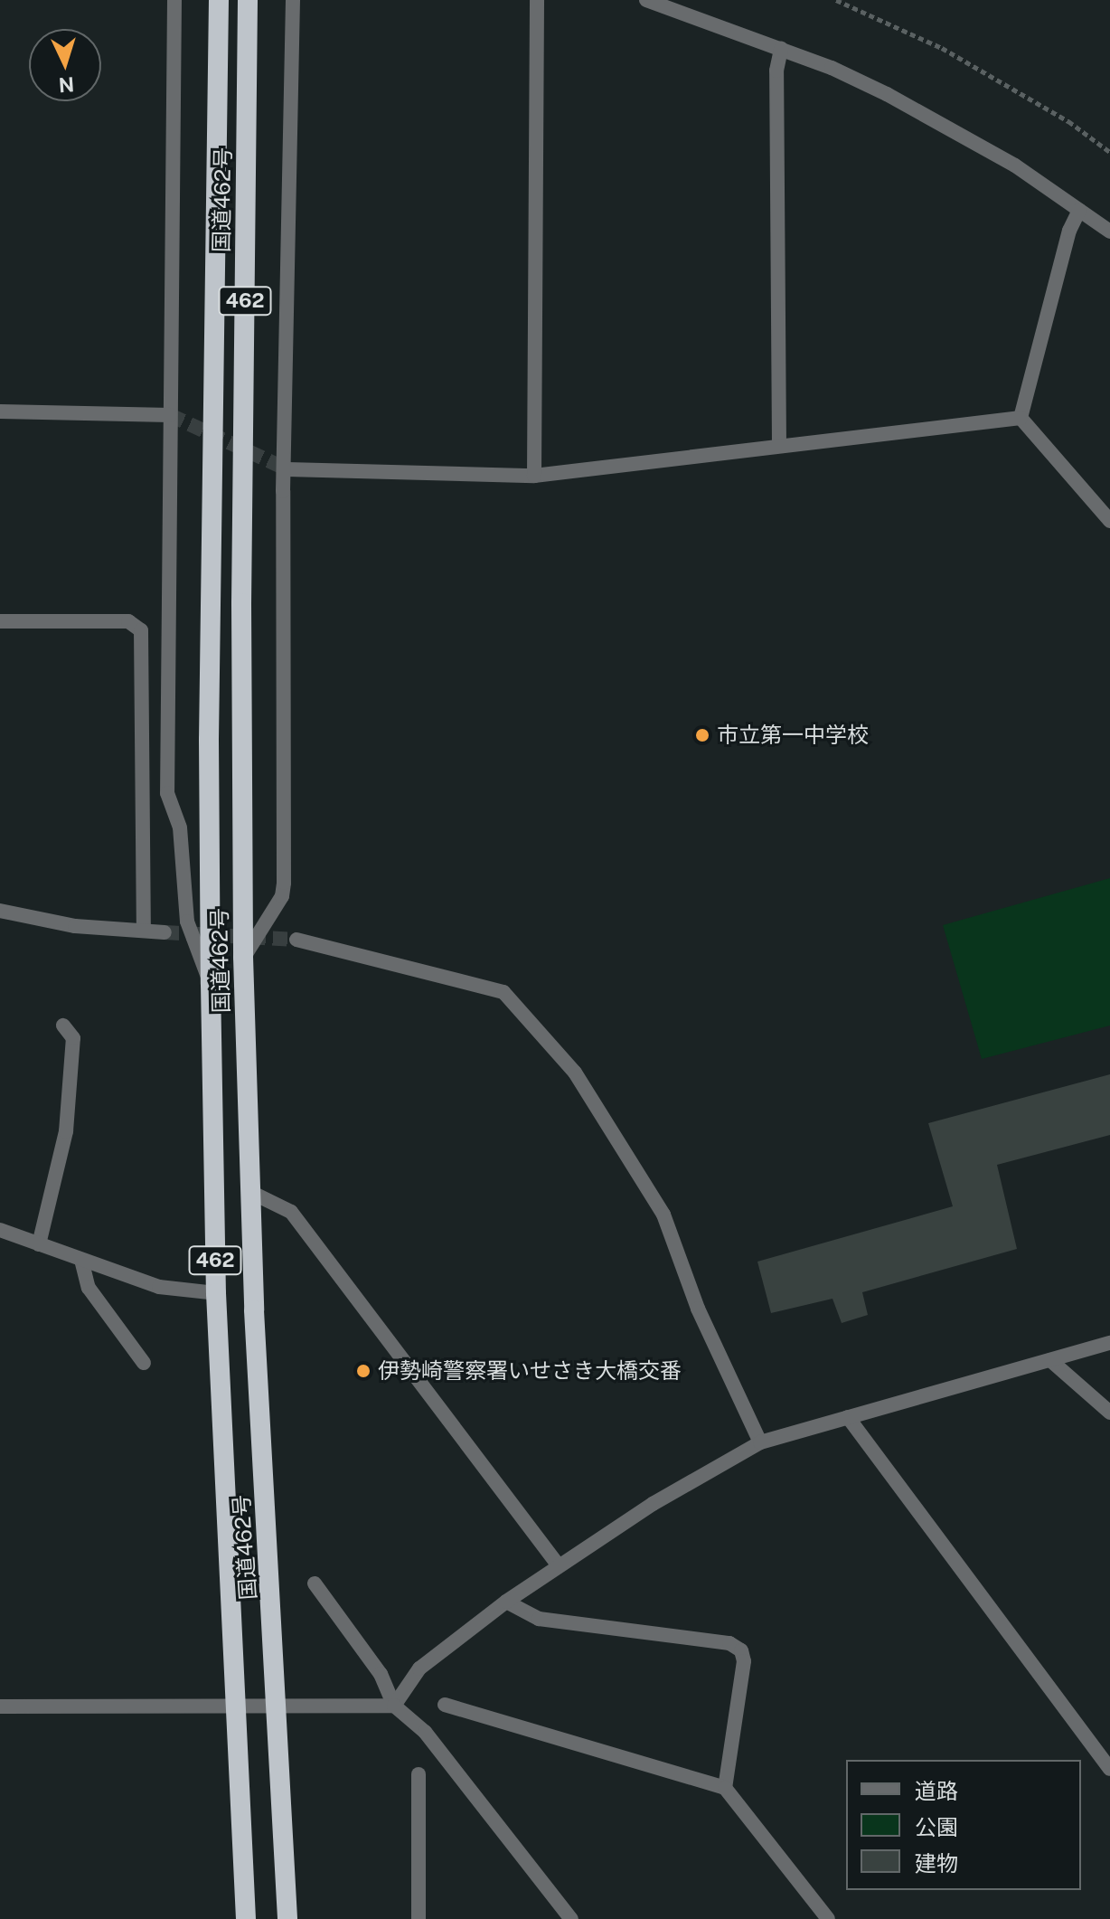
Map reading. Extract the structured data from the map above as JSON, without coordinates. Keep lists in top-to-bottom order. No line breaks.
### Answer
{"streets":{"highway":["国道462号","462"]},"places":["市立第一中学校","伊勢崎警察署いせさき大橋交番"],"legend":["道路","公園","建物"],"north":"bottom"}
